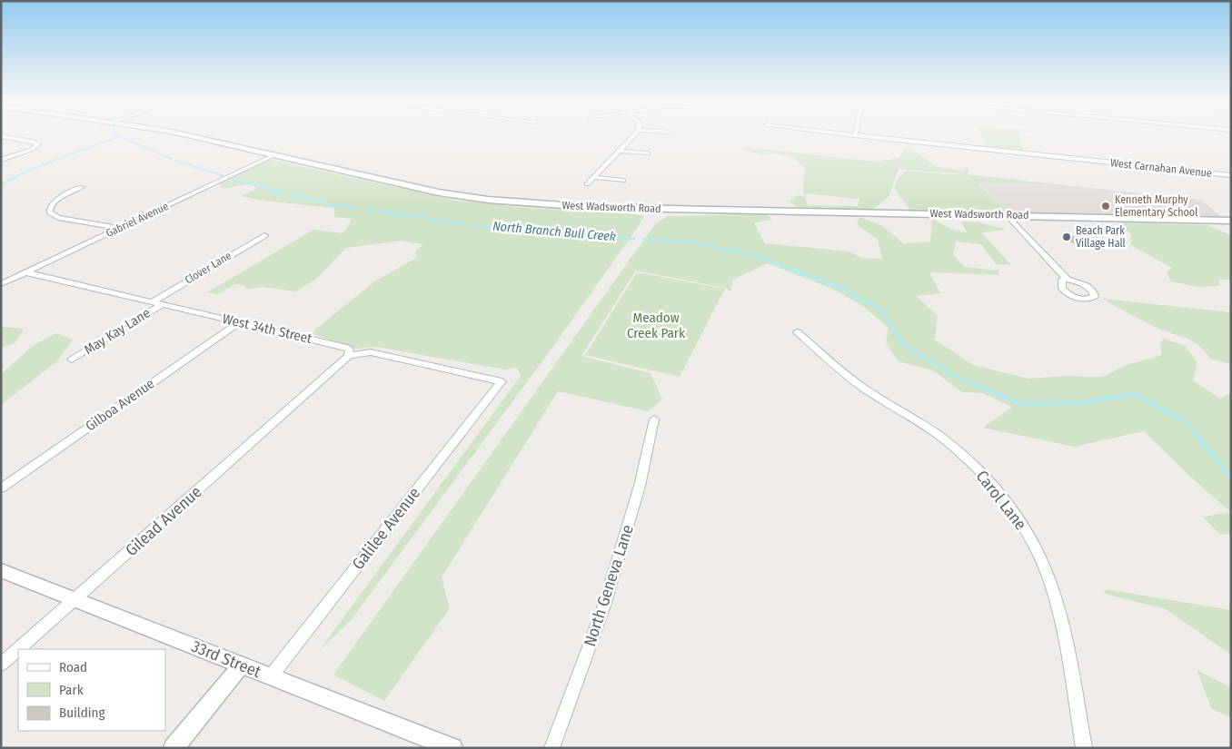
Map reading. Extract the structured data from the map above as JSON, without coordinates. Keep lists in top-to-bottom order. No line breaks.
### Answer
{"streets":{"main road":["West Wadsworth Road"],"street":["West Carnahan Avenue","Gabriel Avenue","Clover Lane","West 34th Street","May Kay Lane","Gilboa Avenue","Carol Lane","Gilead Avenue","Galilee Avenue","North Geneva Lane","33rd Street"]},"crossings":[["West Wadsworth Road","Gabriel Avenue"],["Gabriel Avenue","West 34th Street"],["Clover Lane","West 34th Street"],["West 34th Street","May Kay Lane"],["West 34th Street","Gilboa Avenue"],["West 34th Street","Gilead Avenue"],["West 34th Street","Galilee Avenue"],["Gilead Avenue","Galilee Avenue"],["Gilead Avenue","33rd Street"],["Galilee Avenue","33rd Street"]],"water":["North Branch Bull Creek"],"parks":["Meadow Creek Park"],"places":["Kenneth Murphy Elementary School","Beach Park Village Hall"],"legend":["Road","Park","Building"]}
